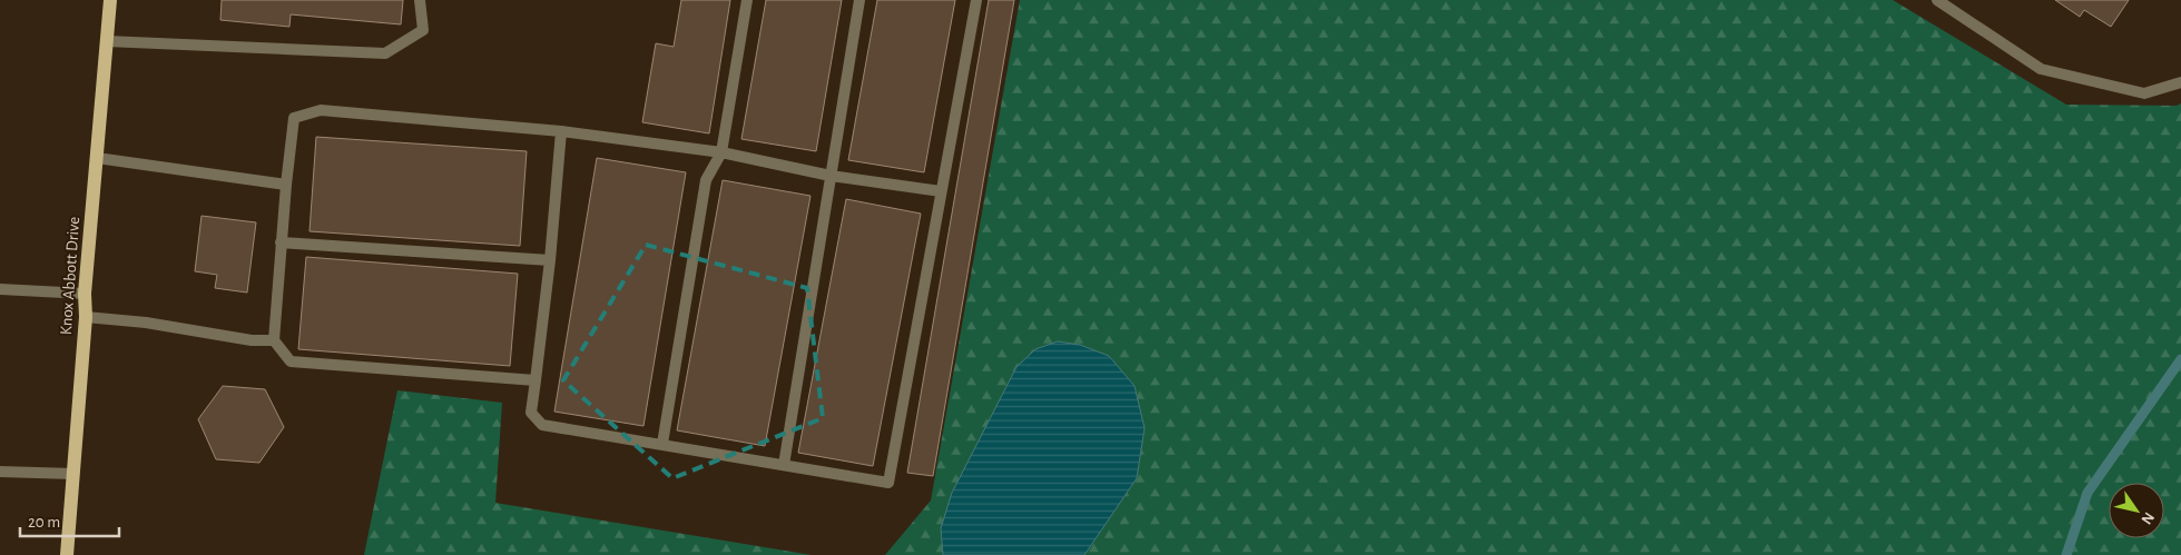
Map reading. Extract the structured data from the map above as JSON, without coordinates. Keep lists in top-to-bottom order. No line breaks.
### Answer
{"streets":{"main road":["Knox Abbott Drive"]},"scale_bar":"20 m","north":"bottom right"}
